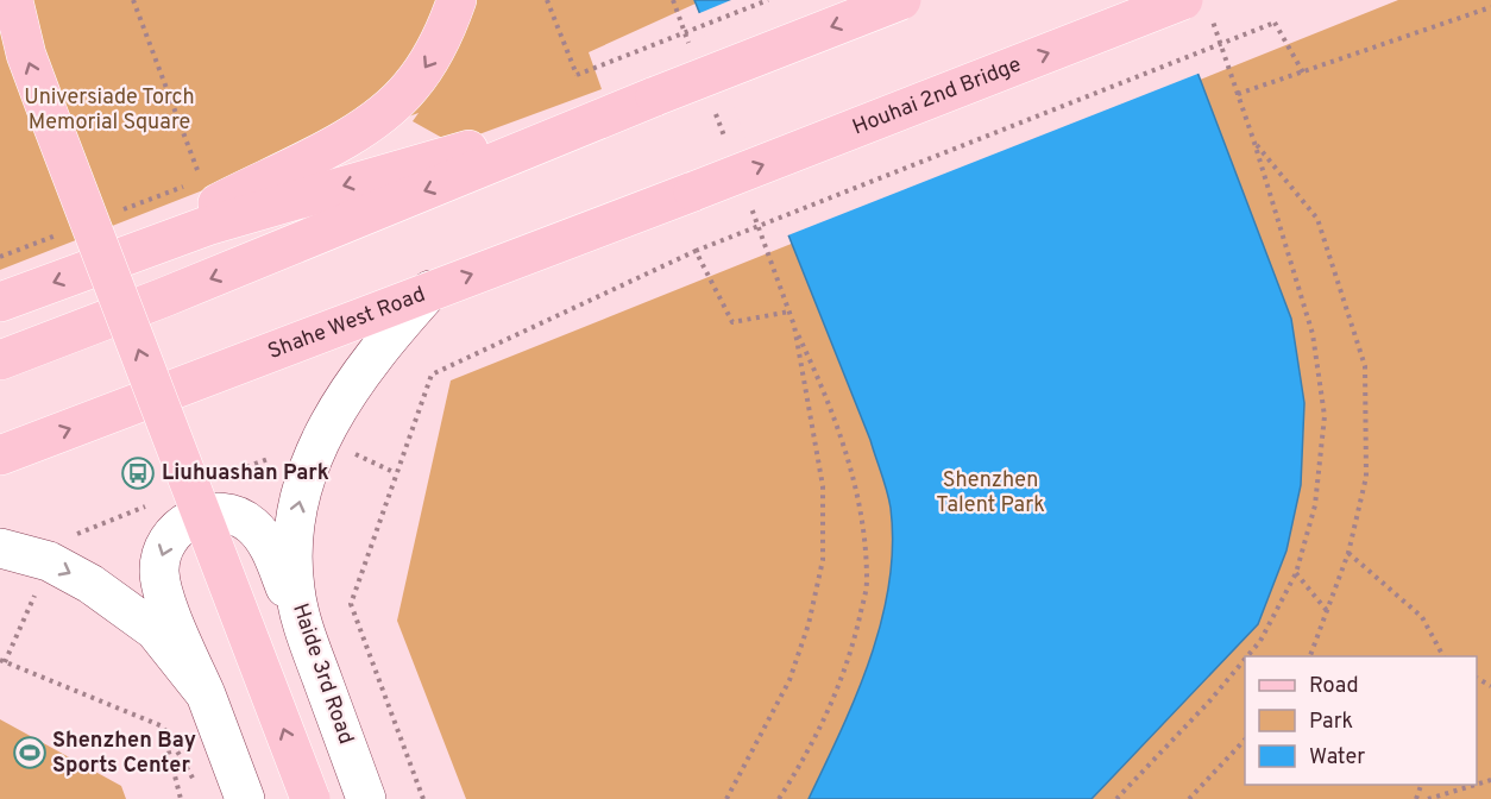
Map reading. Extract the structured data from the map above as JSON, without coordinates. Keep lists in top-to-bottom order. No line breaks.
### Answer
{"streets":{"main road":["Houhai 2nd Bridge","Shahe West Road","Haide 3rd Road"]},"crossings":[["Houhai 2nd Bridge","Shahe West Road"],["Shahe West Road","Haide 3rd Road"]],"one_way":["Haide 3rd Road"],"parks":["Universiade Torch Memorial Square","Shenzhen Talent Park"],"places":{"bus stop":["Liuhuashan Park"],"sports":["Shenzhen Bay Sports Center"]},"legend":["Road","Park","Water"]}
